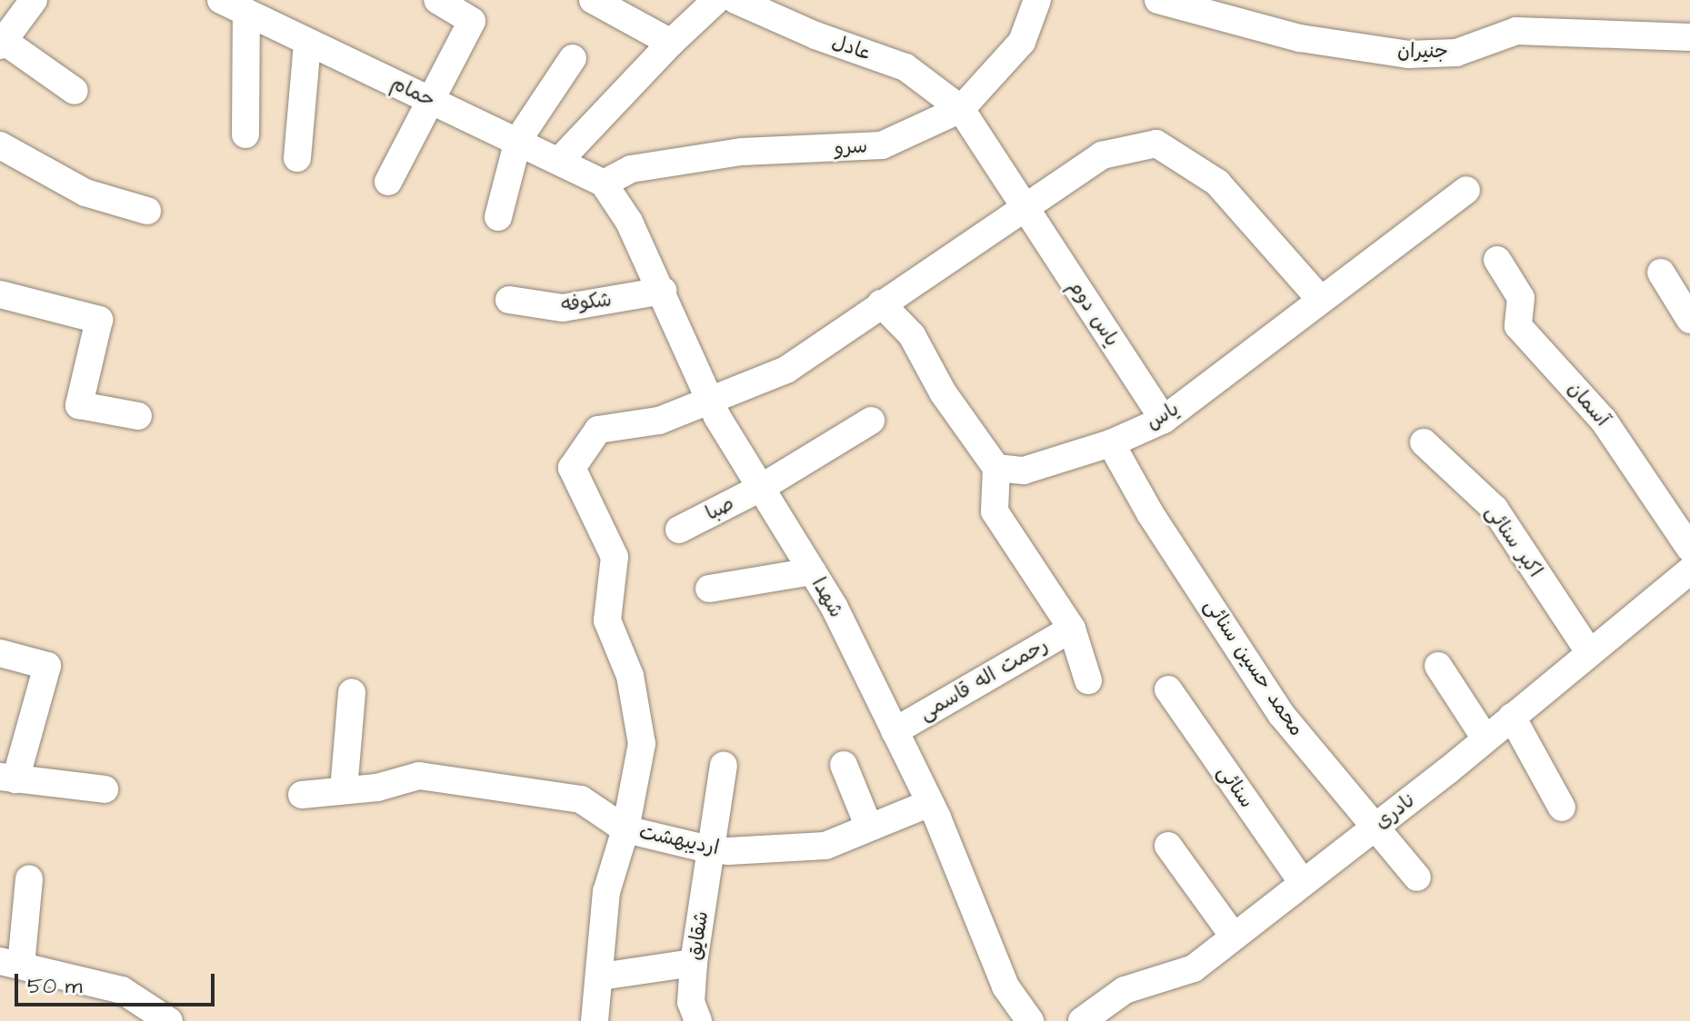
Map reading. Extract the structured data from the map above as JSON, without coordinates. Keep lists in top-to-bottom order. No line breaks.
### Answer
{"streets":{"street":["عادل","جنیران","حمام","سرو","شکوفه","یاس دوم","آسمان","یاس","صبا","اکبر سنائی","شهدا","محمد حسین سنائی","رحمت اله قاسمی","سنائی","نادری","اردیبهشت","شقایق"]},"crossings":[["عادل","سرو"],["عادل","یاس دوم"],["حمام","سرو"],["حمام","شهدا"],["سرو","یاس دوم"],["سرو","شهدا"],["شکوفه","شهدا"],["یاس دوم","یاس"],["یاس","محمد حسین سنائی"],["صبا","شهدا"],["اکبر سنائی","نادری"],["شهدا","رحمت اله قاسمی"],["شهدا","اردیبهشت"],["محمد حسین سنائی","نادری"],["سنائی","نادری"],["اردیبهشت","شقایق"]],"scale_bar":"50 m"}
